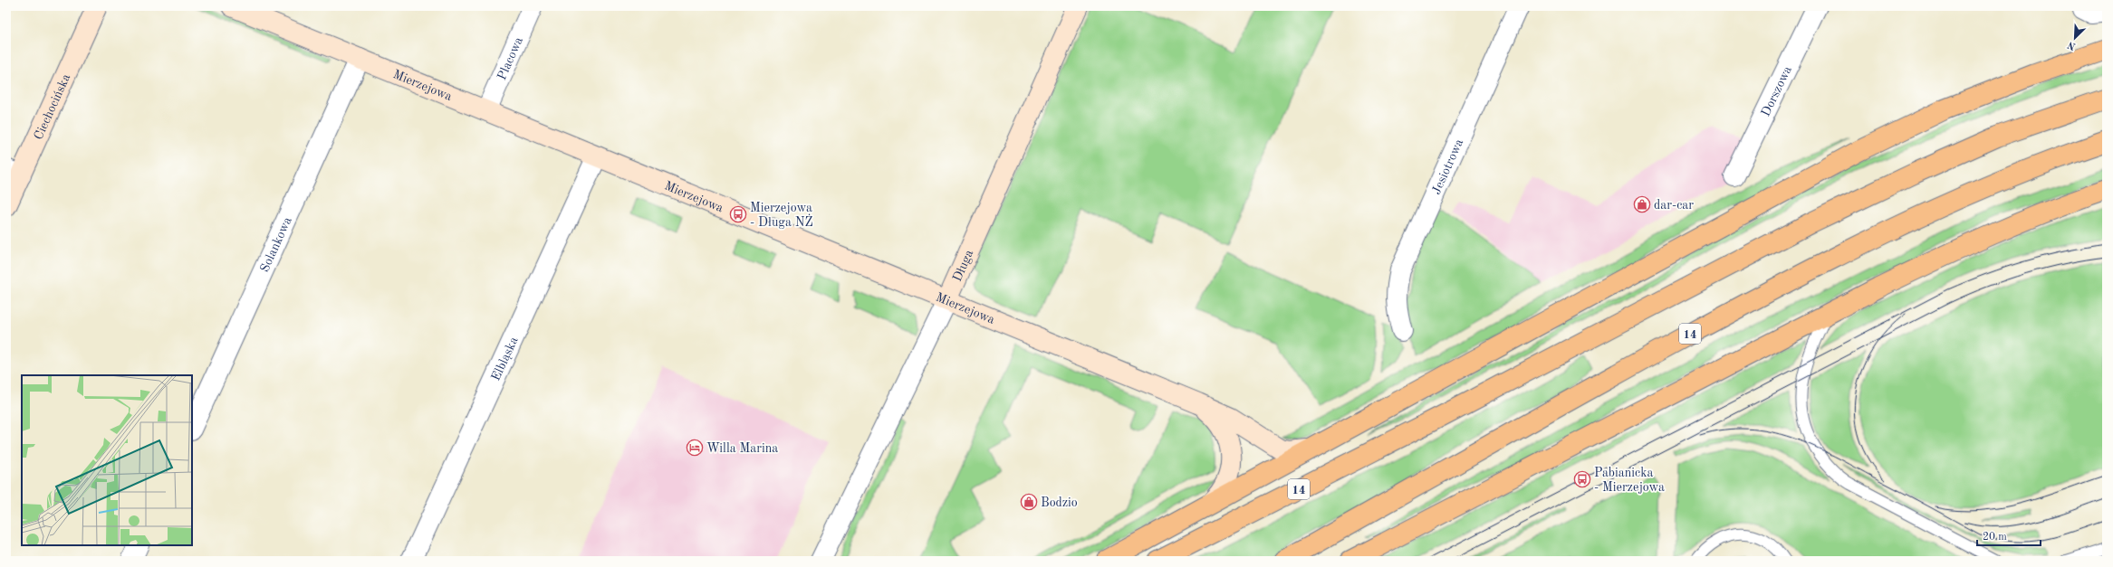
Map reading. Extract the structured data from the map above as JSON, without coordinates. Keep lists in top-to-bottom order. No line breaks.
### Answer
{"streets":{"main road":["14"],"street":["Placowa","Mierzejowa","Dorszowa","Ciechocińska","Jesiotrowa","Solankowa","Długa","Elbląska"]},"crossings":[["Placowa","Mierzejowa"],["Mierzejowa","Solankowa"],["Mierzejowa","Długa"],["Mierzejowa","Elbląska"]],"places":{"shop":["dar-car","Bodzio"],"bus stop":["Mierzejowa - Długa NŻ","Pabianicka - Mierzejowa"],"hotel":["Willa Marina"]},"scale_bar":"20 m","north":"bottom left"}
